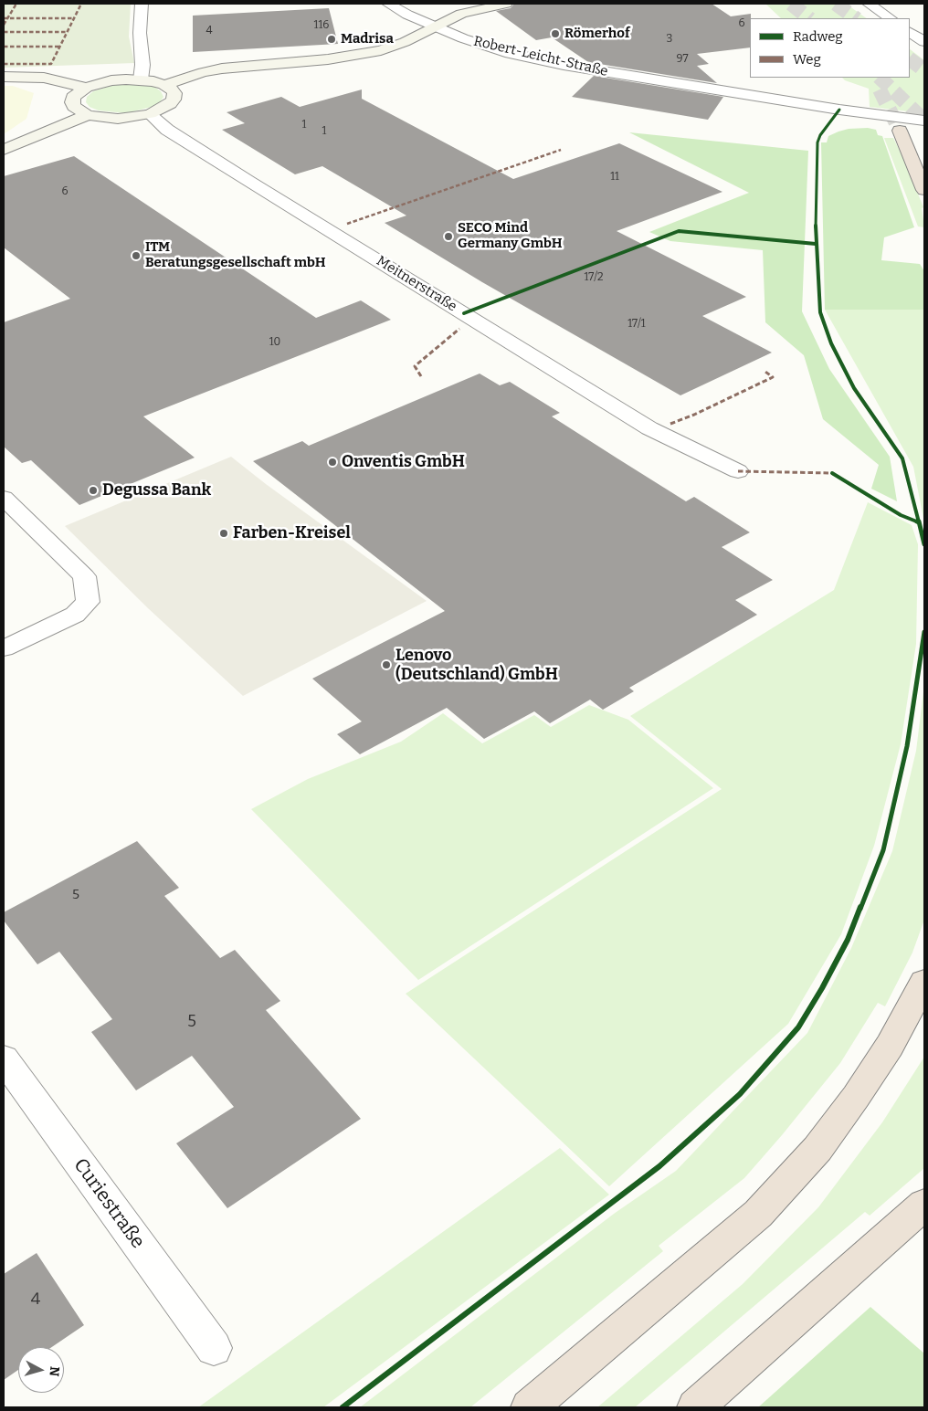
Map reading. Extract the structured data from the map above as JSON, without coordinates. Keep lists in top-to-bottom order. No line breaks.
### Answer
{"streets":{"street":["Robert-Leicht-Straße","Meitnerstraße","Curiestraße"]},"places":["Römerhof","Madrisa","SECO Mind Germany GmbH","ITM Beratungsgesellschaft mbH","Onventis GmbH","Degussa Bank","Farben-Kreisel","Lenovo (Deutschland) GmbH"],"house_numbers":["6","116","4","3","97","1","1","11","6","17/2","17/1","10","5","5","4"],"legend":["Radweg","Weg"],"north":"right"}
